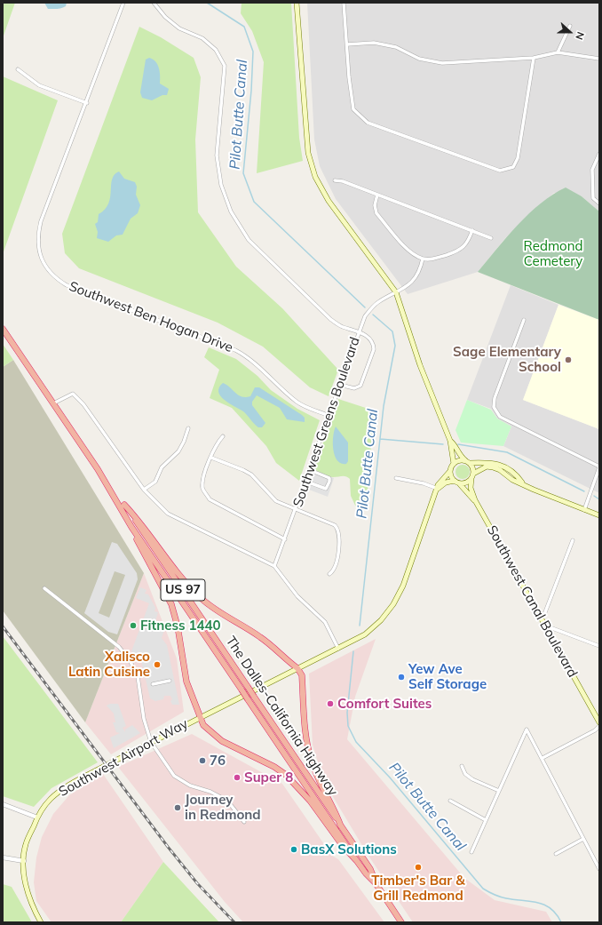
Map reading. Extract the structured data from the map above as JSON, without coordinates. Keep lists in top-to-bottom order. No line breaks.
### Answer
{"streets":{"highway":["US 97","The Dalles-California Highway"],"main road":["Southwest Canal Boulevard","Southwest Airport Way"],"street":["Southwest Ben Hogan Drive","Southwest Greens Boulevard"]},"crossings":[["Southwest Ben Hogan Drive","Southwest Greens Boulevard"],["Southwest Canal Boulevard","Southwest Airport Way"]],"water":["Pilot Butte Canal"],"parks":["Redmond Cemetery"],"places":["Sage Elementary School","Fitness 1440","Xalisco Latin Cuisine","Yew Ave Self Storage","Comfort Suites","76","Super 8","Journey in Redmond","BasX Solutions","Timber's Bar & Grill Redmond"],"north":"right"}
